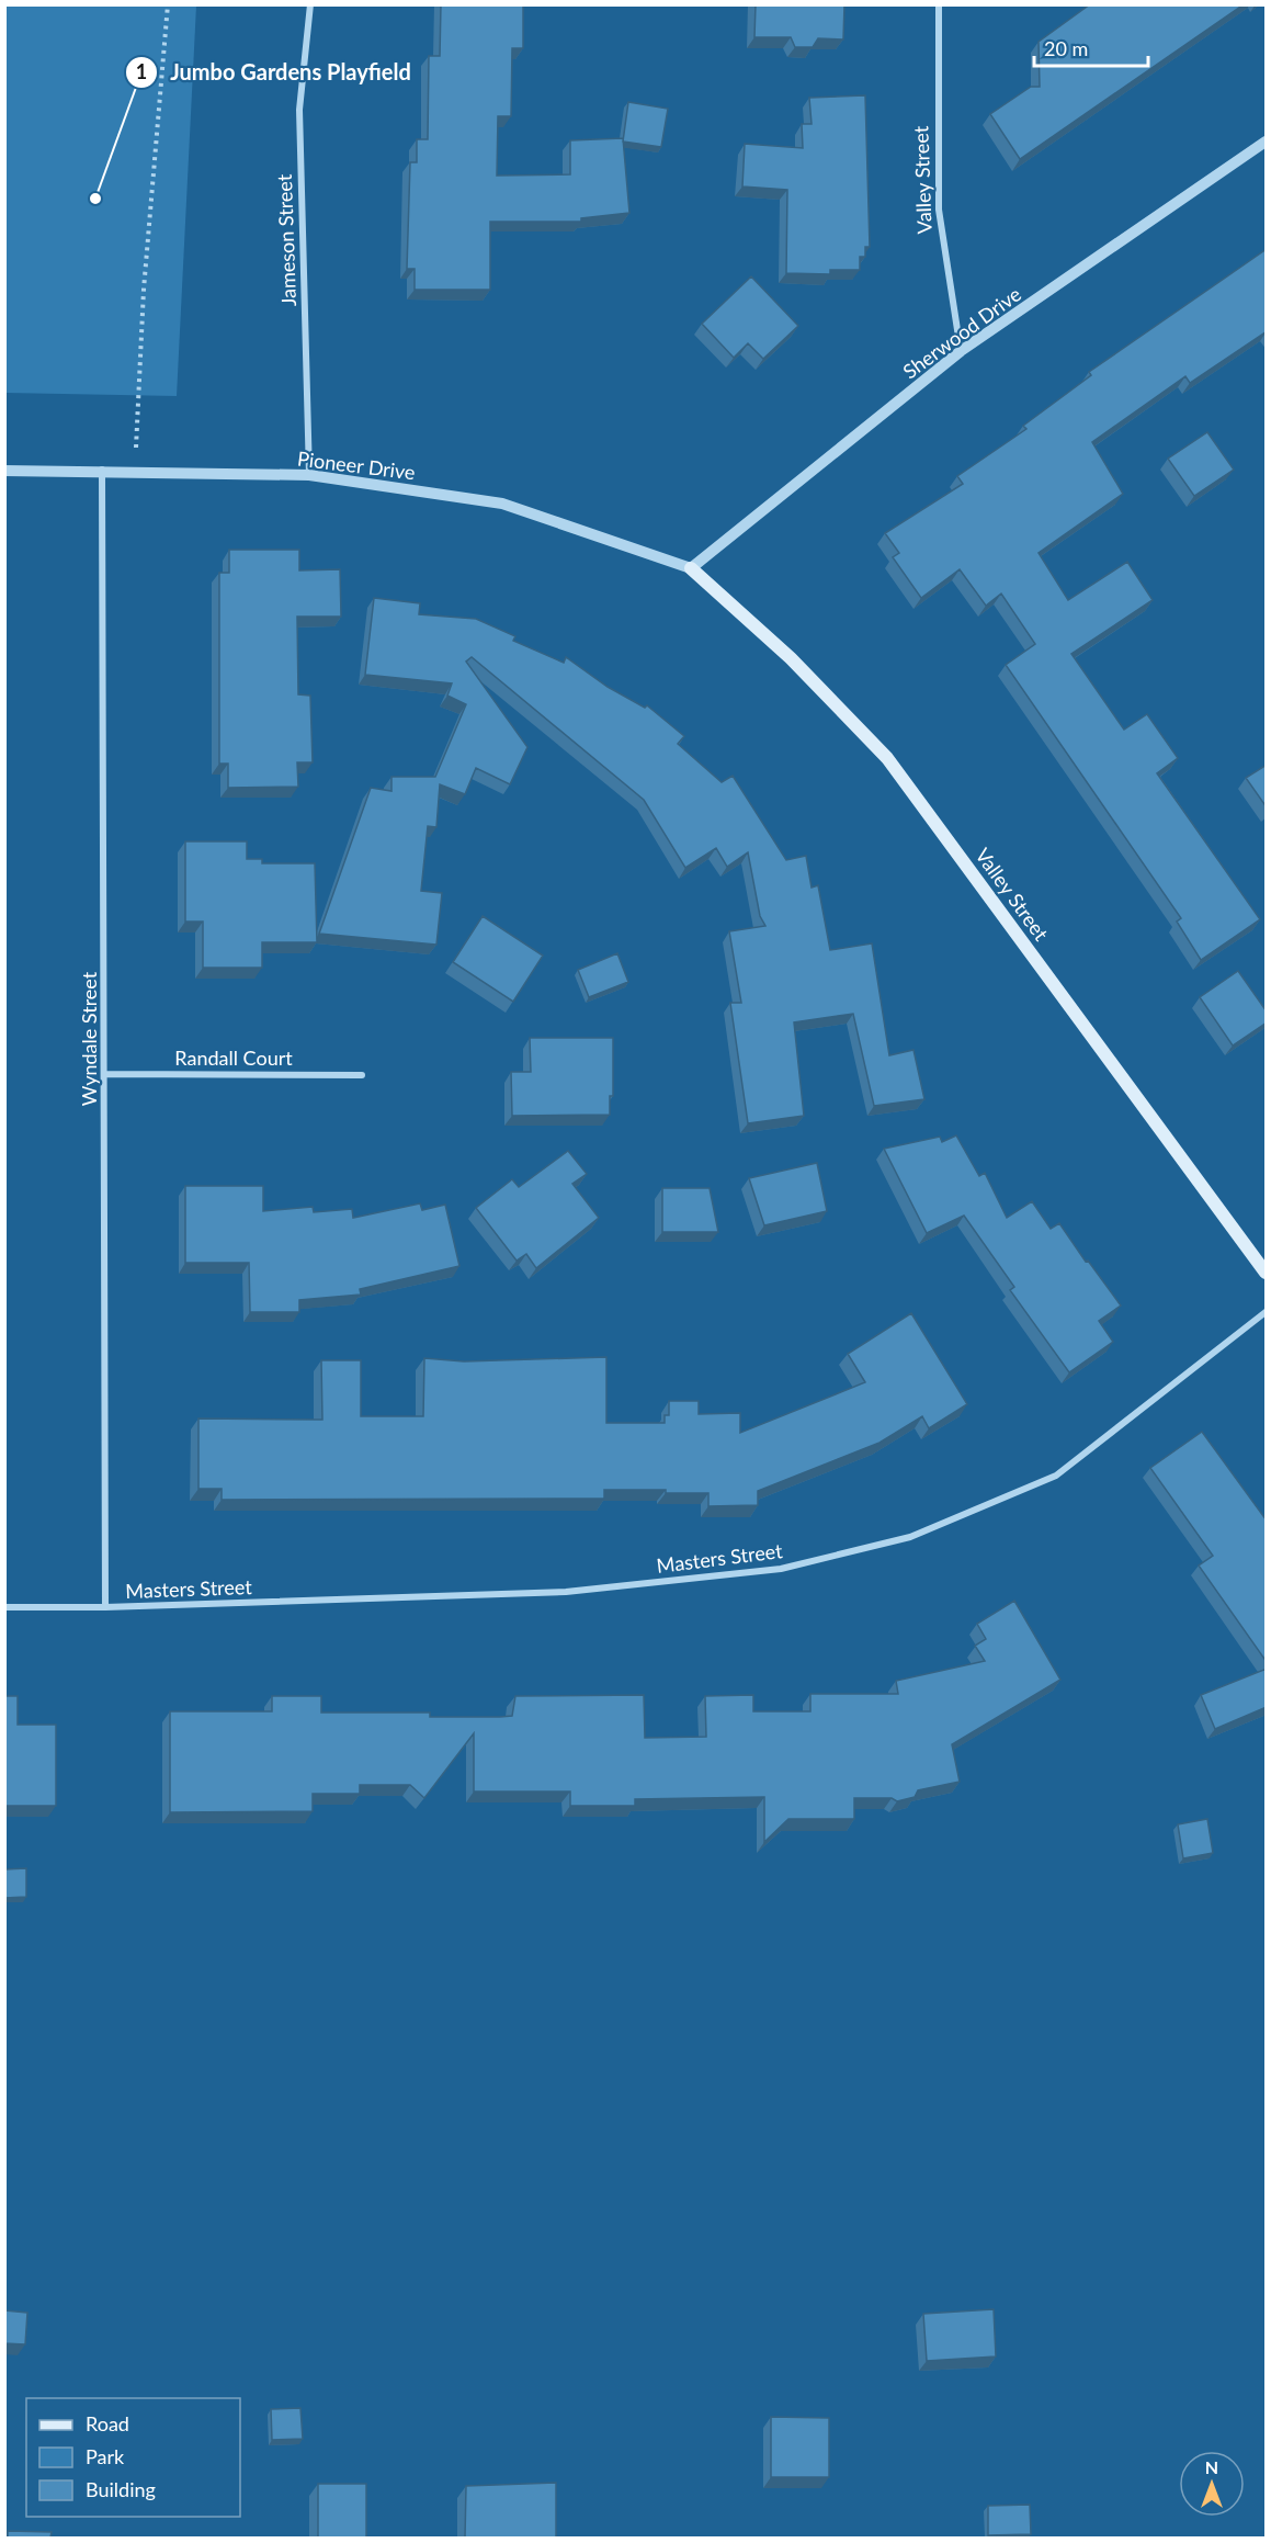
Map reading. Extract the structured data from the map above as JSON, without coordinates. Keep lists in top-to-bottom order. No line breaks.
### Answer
{"streets":{"main road":["Valley Street"],"street":["Jameson Street","Sherwood Drive","Pioneer Drive","Wyndale Street","Randall Court","Masters Street"]},"crossings":[["Valley Street","Sherwood Drive"],["Valley Street","Pioneer Drive"],["Jameson Street","Pioneer Drive"],["Sherwood Drive","Pioneer Drive"],["Pioneer Drive","Wyndale Street"],["Wyndale Street","Randall Court"],["Wyndale Street","Masters Street"]],"places":["Jumbo Gardens Playfield"],"legend":["Road","Park","Building"],"scale_bar":"20 m","north":"top"}
